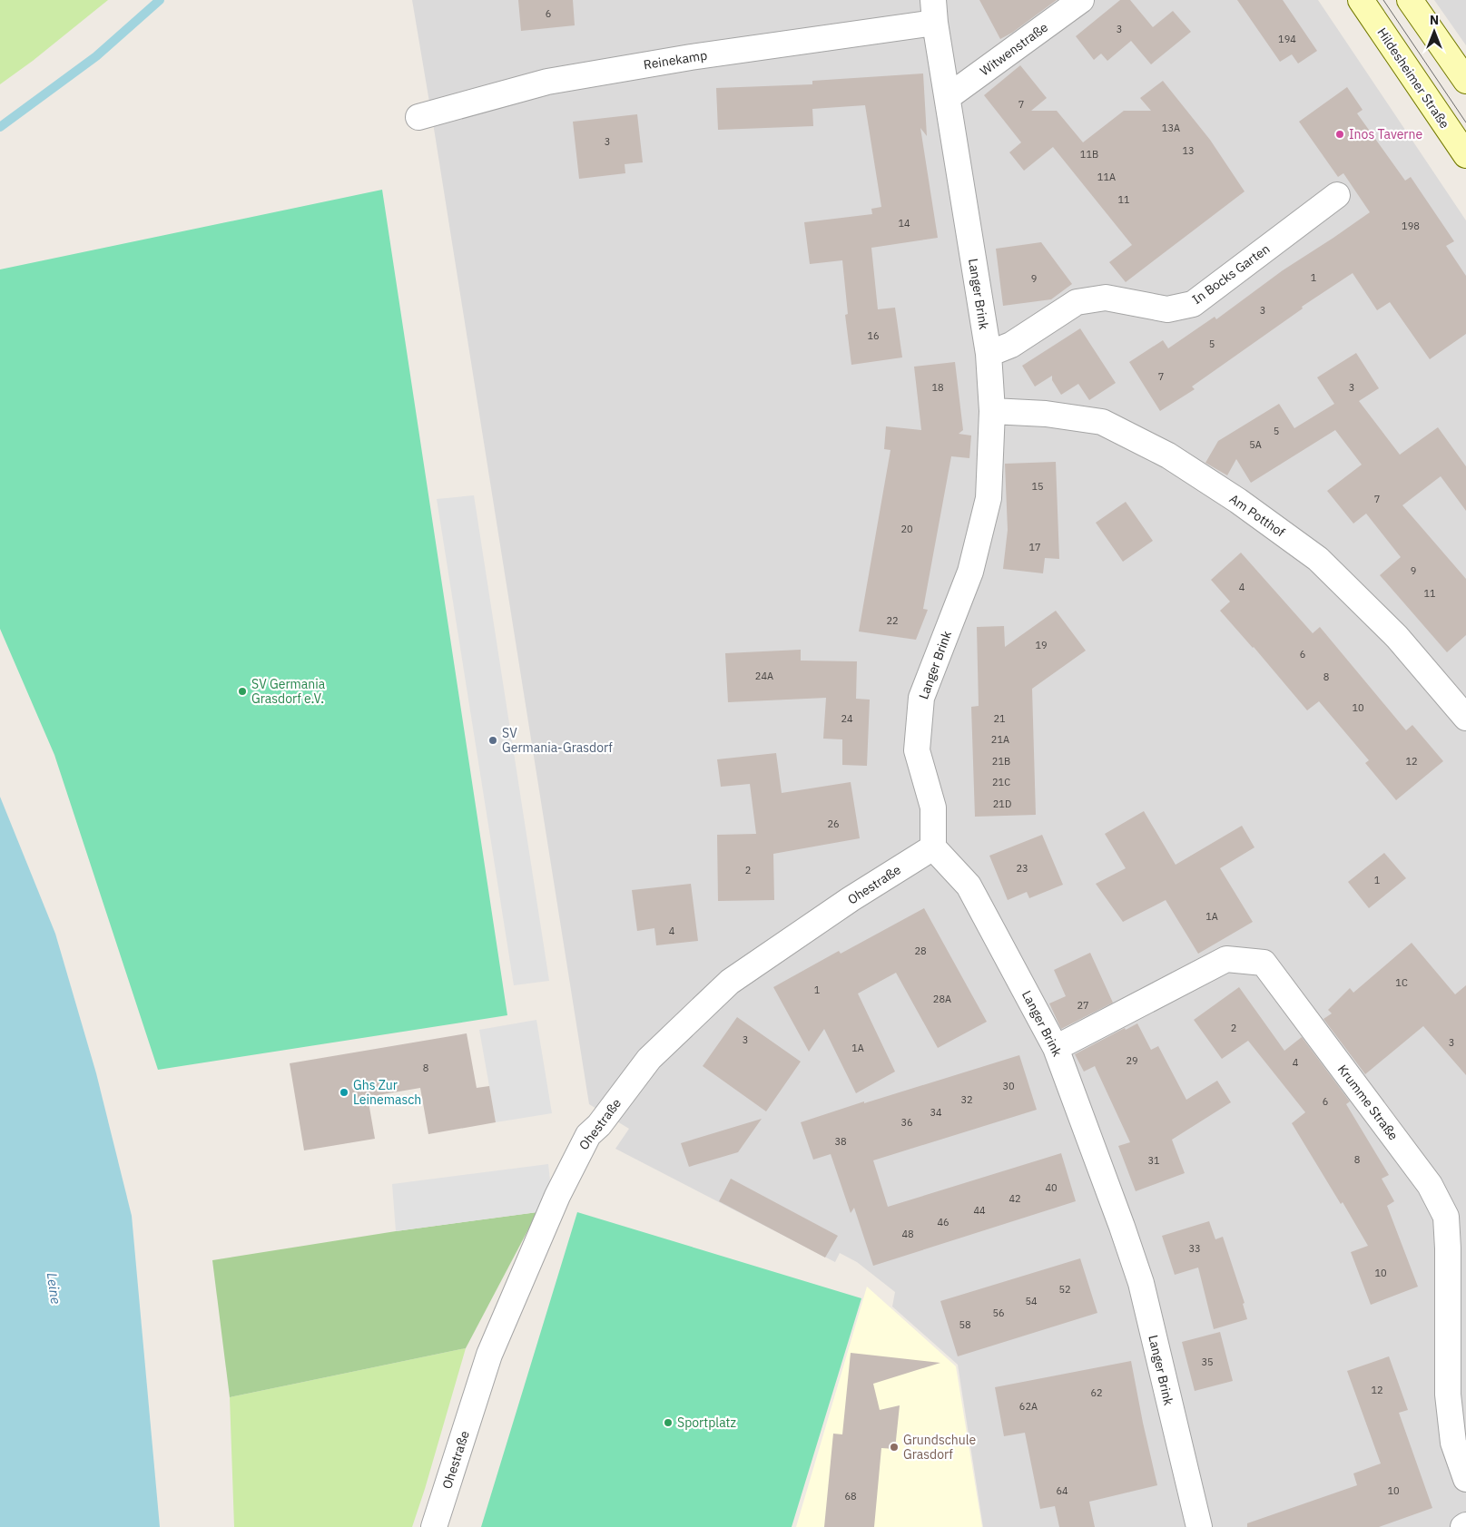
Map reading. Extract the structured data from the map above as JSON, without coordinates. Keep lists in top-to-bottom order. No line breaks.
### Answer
{"streets":{"street":["Witwenstraße","Reinekamp","Hildesheimer Straße","In Bocks Garten","Langer Brink","Am Potthof","Ohestraße","Krumme Straße"]},"crossings":[["Witwenstraße","Langer Brink"],["Reinekamp","Langer Brink"],["In Bocks Garten","Langer Brink"],["Langer Brink","Am Potthof"],["Langer Brink","Ohestraße"],["Langer Brink","Krumme Straße"]],"water":["Leine"],"places":["Inos Taverne","SV Germania Grasdorf e.V.","SV Germania-Grasdorf","Ghs Zur Leinemasch","Sportplatz","Grundschule Grasdorf"],"house_numbers":["6","3","194","7","13A","3","13","11B","11A","11","14","198","1","9","3","16","5","7","18","3","5","5A","15","7","20","17","9","4","11","22","19","6","24A","8","10","24","21","21A","21B","12","21C","21D","26","23","2","1","1A","4","28","1C","1","28A","27","2","3","3","1A","29","4","8","30","32","6","34","36","38","8","31","40","42","44","46","48","33","10","52","54","56","58","35","12","62","62A","64","10","68"],"north":"top"}
